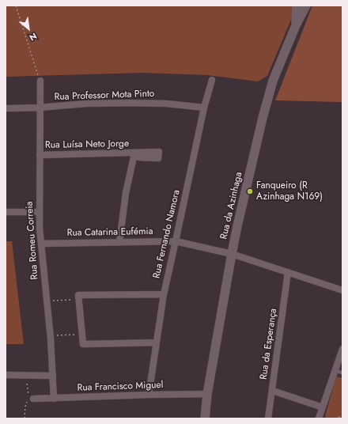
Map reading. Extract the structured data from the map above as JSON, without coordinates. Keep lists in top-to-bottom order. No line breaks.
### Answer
{"streets":{"street":["Rua Professor Mota Pinto","Rua Luísa Neto Jorge","Rua da Azinhaga","Rua Catarina Eufémia","Rua Fernando Namora","Rua Romeu Correia","Rua da Esperança","Rua Francisco Miguel"]},"crossings":[["Rua Professor Mota Pinto","Rua Fernando Namora"],["Rua Professor Mota Pinto","Rua Romeu Correia"],["Rua Luísa Neto Jorge","Rua Catarina Eufémia"],["Rua Luísa Neto Jorge","Rua Romeu Correia"],["Rua da Azinhaga","Rua Catarina Eufémia"],["Rua da Azinhaga","Rua Francisco Miguel"],["Rua Catarina Eufémia","Rua Fernando Namora"],["Rua Catarina Eufémia","Rua Romeu Correia"],["Rua Catarina Eufémia","Rua da Esperança"],["Rua Fernando Namora","Rua Francisco Miguel"],["Rua Romeu Correia","Rua Francisco Miguel"]],"places":["Fanqueiro (R Azinhaga N169)"],"north":"bottom right"}
